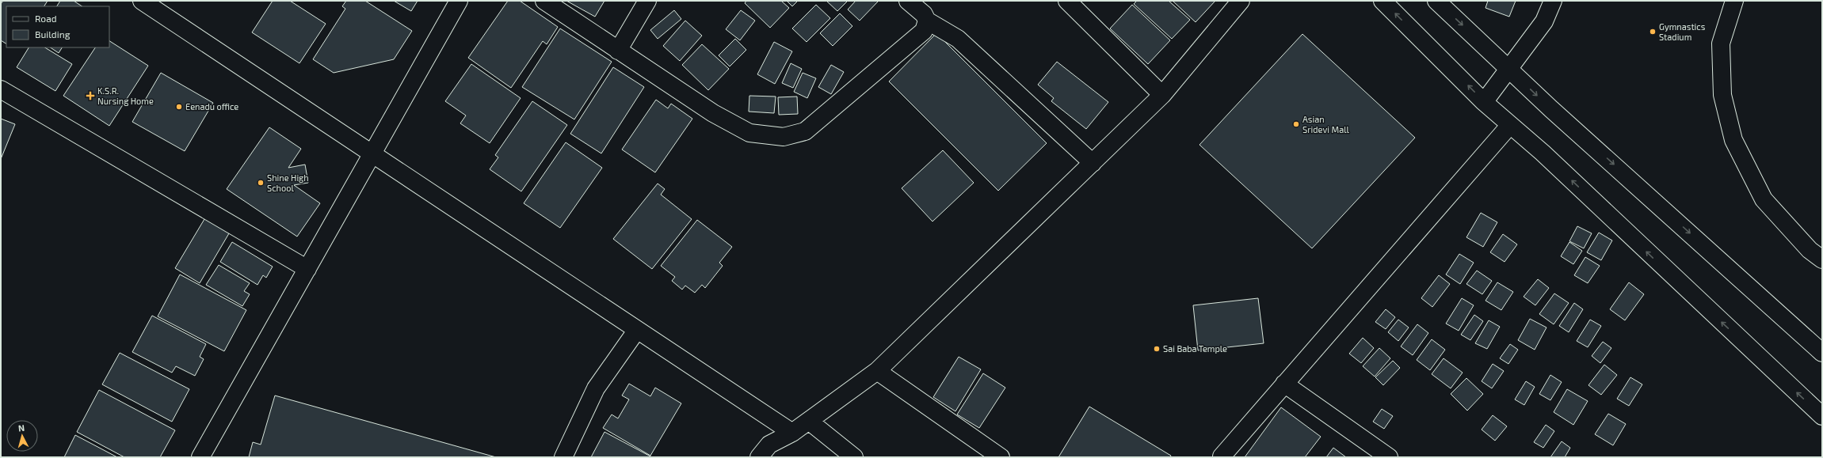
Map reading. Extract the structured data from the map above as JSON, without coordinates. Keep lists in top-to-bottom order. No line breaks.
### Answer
{"places":{"other":["Gymnastics Stadium","Eenadu office","Asian Sridevi Mall","Shine High School","Sai Baba Temple"],"health":["K.S.R. Nursing Home"]},"legend":["Road","Building"],"north":"top"}
